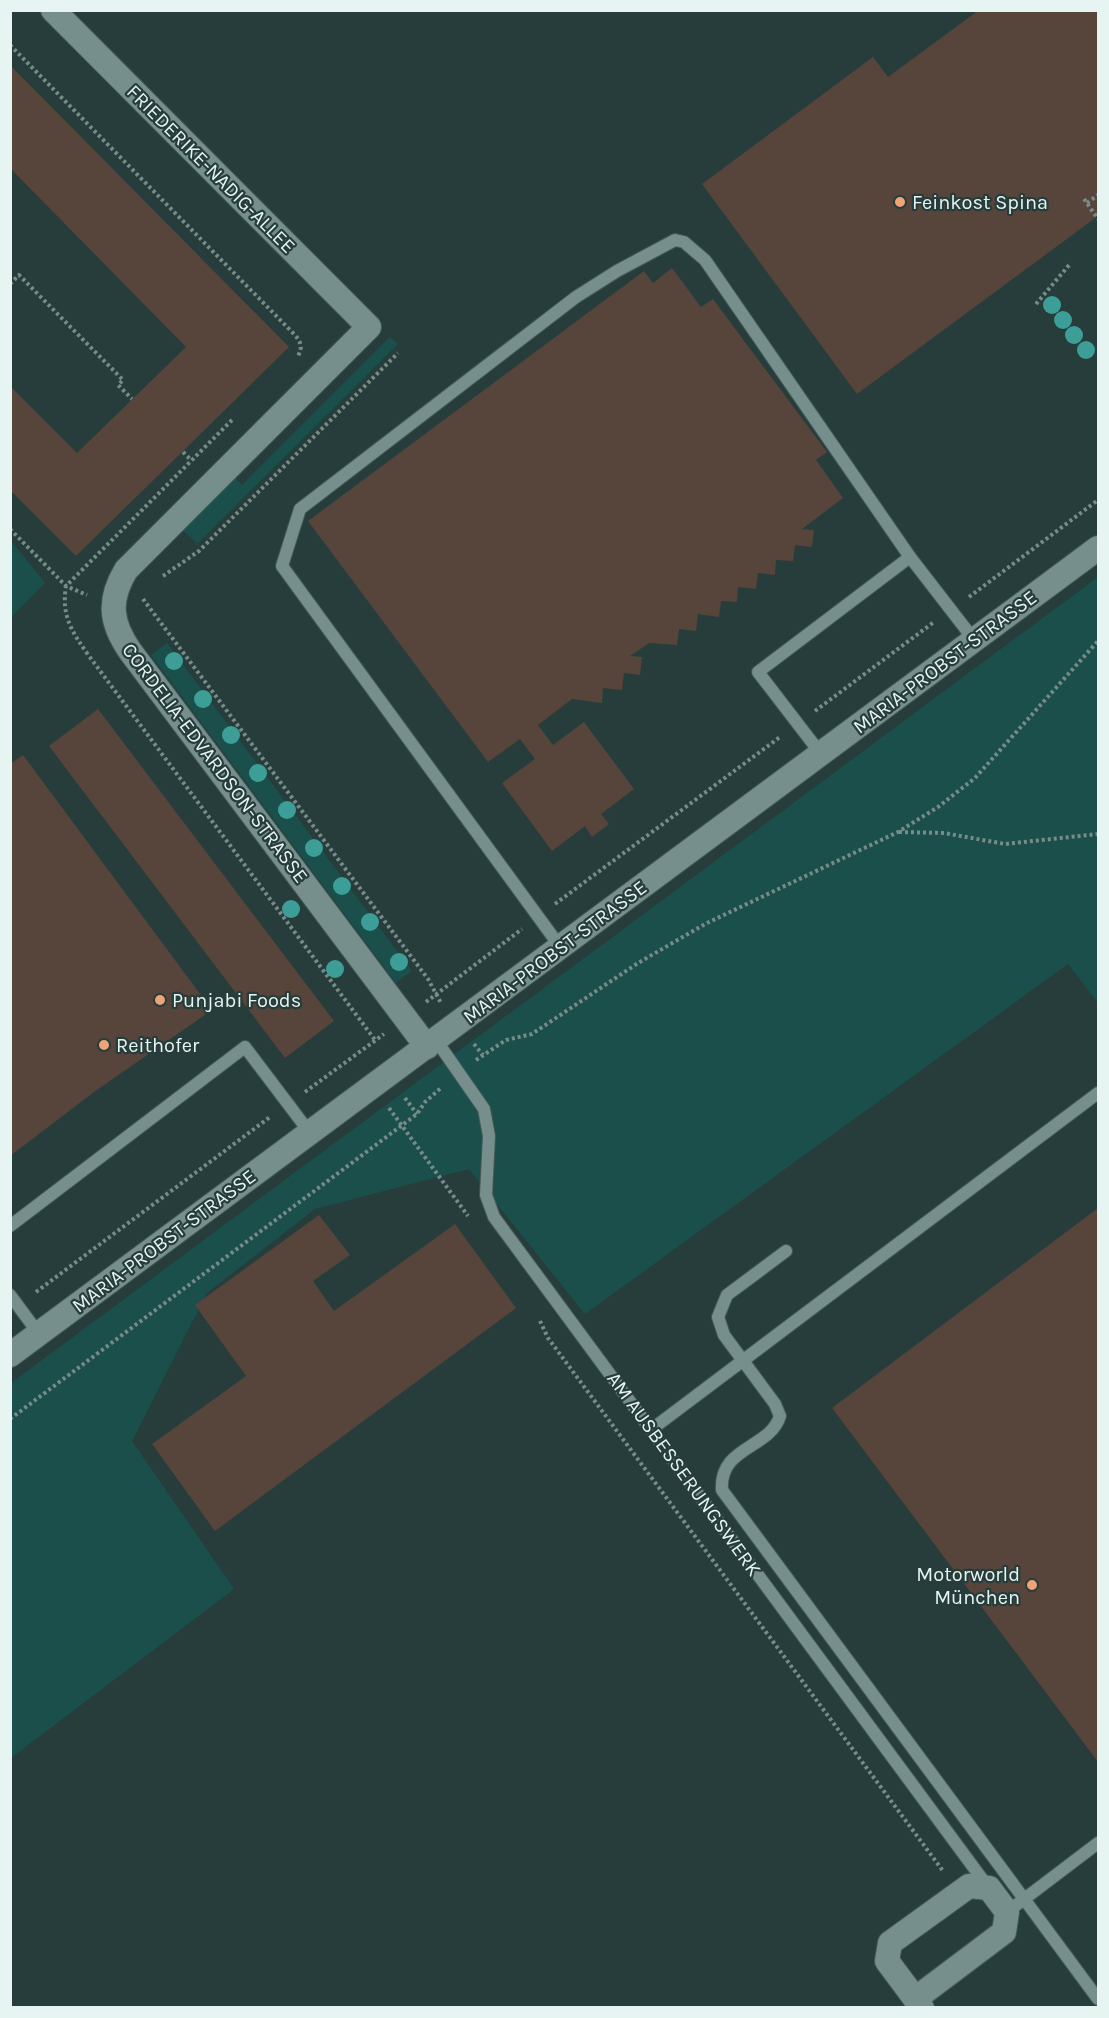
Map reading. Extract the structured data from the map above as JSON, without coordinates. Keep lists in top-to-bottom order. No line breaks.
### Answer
{"streets":{"street":["FRIEDERIKE-NADIG-ALLEE","MARIA-PROBST-STRASSE","CORDELIA-EDVARDSON-STRASSE","AM AUSBESSERUNGSWERK"]},"crossings":[["FRIEDERIKE-NADIG-ALLEE","CORDELIA-EDVARDSON-STRASSE"],["MARIA-PROBST-STRASSE","CORDELIA-EDVARDSON-STRASSE"],["MARIA-PROBST-STRASSE","AM AUSBESSERUNGSWERK"],["CORDELIA-EDVARDSON-STRASSE","AM AUSBESSERUNGSWERK"]],"places":["Feinkost Spina","Punjabi Foods","Reithofer","Motorworld München"]}
